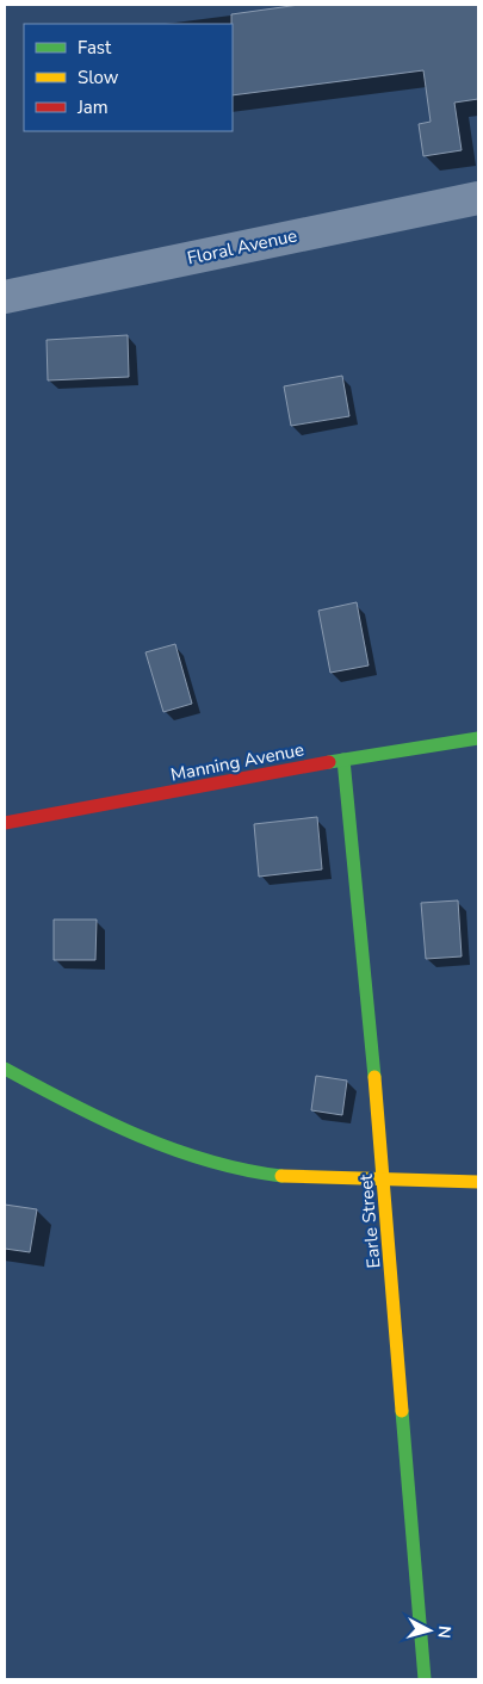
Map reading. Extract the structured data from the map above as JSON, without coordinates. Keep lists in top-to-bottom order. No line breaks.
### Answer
{"streets":{"street":["Floral Avenue","Manning Avenue","Earle Street"]},"crossings":[["Manning Avenue","Earle Street"]],"legend":["Fast","Slow","Jam"],"north":"right"}
